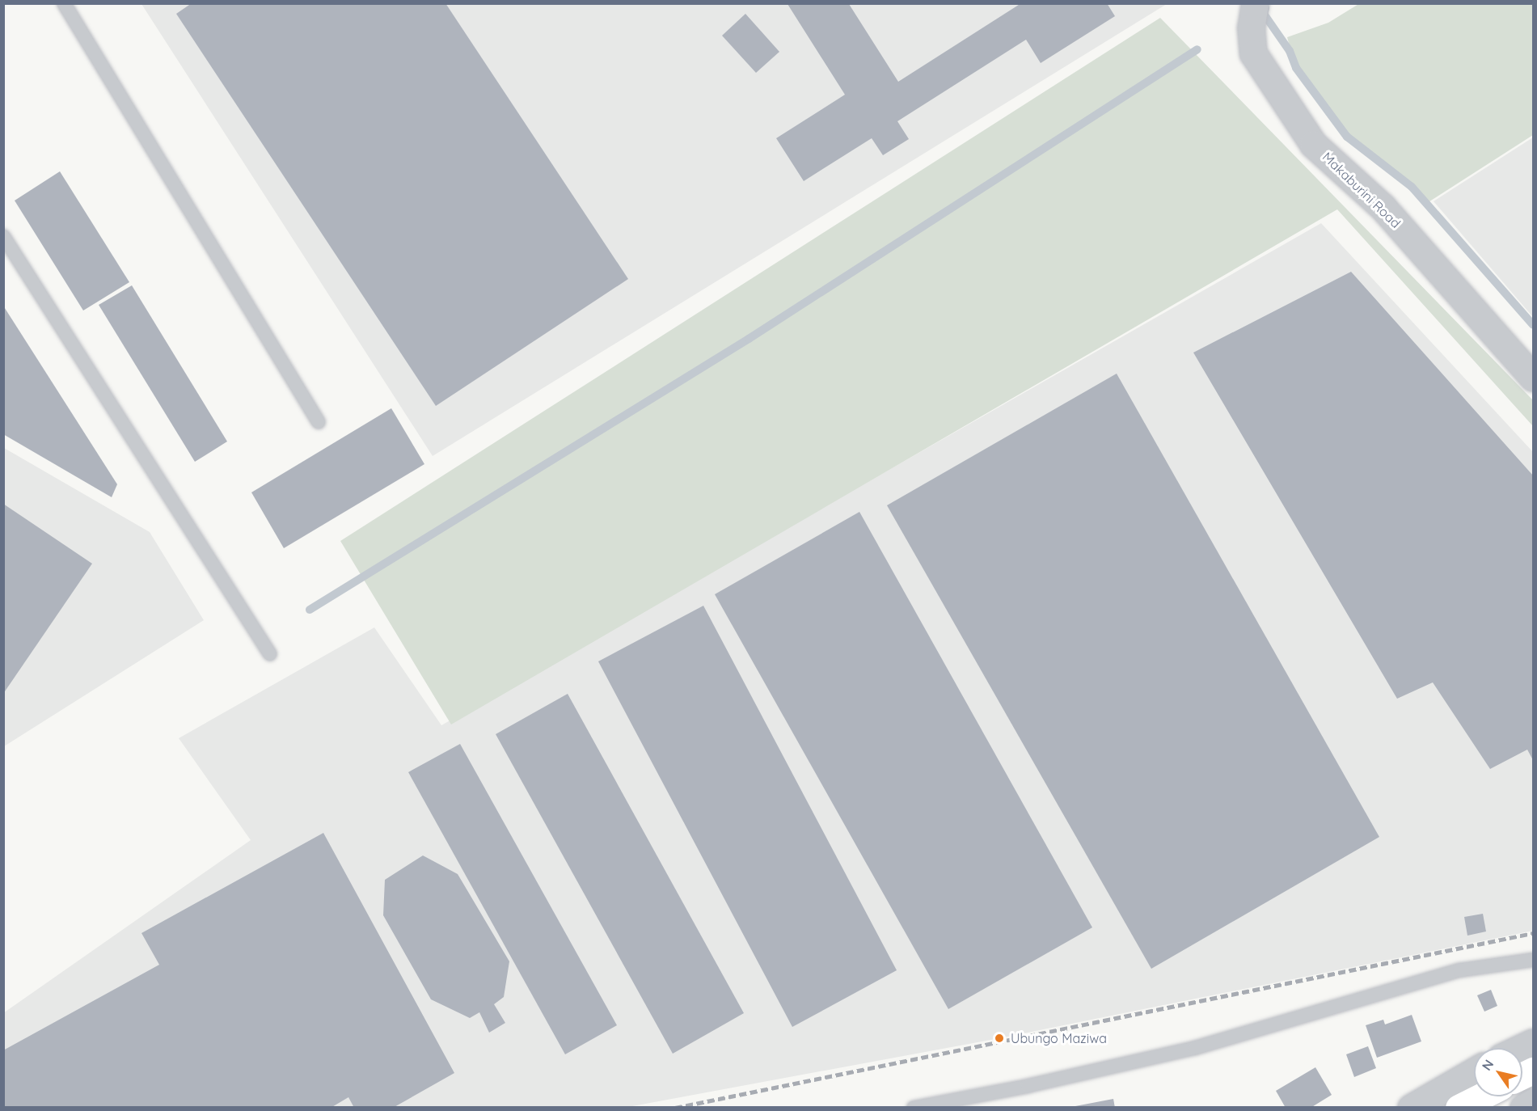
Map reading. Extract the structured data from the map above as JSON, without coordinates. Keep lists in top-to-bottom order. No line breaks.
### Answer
{"streets":{"street":["Makaburini Road"]},"places":["Ubungo Maziwa"],"north":"top left"}
